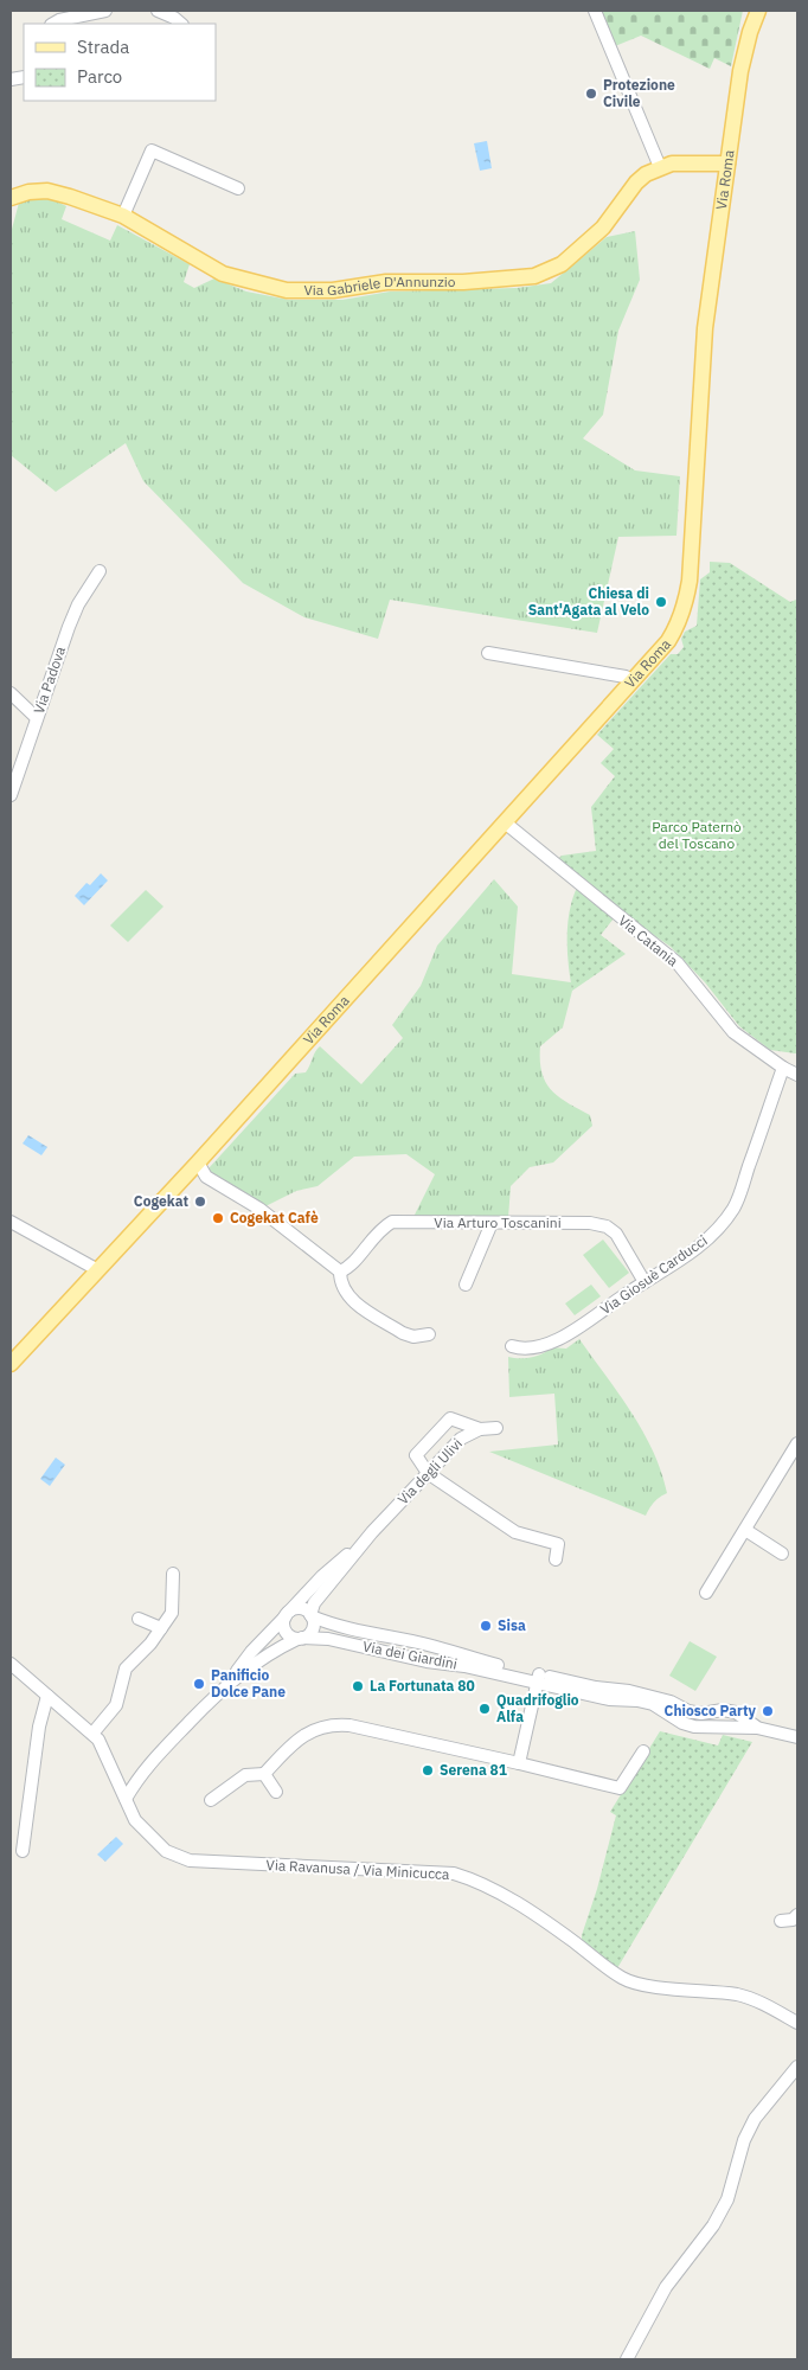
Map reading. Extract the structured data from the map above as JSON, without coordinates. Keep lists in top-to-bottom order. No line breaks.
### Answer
{"streets":{"main road":["Via Roma","Via Gabriele D'Annunzio"],"street":["Via Padova","Via Catania","Via Arturo Toscanini","Via Giosuè Carducci","Via degli Ulivi","Via dei Giardini","Via Ravanusa / Via Minicucca"]},"crossings":[["Via Roma","Via Gabriele D'Annunzio"],["Via Roma","Via Catania"],["Via Catania","Via Giosuè Carducci"],["Via Arturo Toscanini","Via Giosuè Carducci"]],"parks":["Parco Paternò del Toscano"],"places":["Protezione Civile","Chiesa di Sant'Agata al Velo","Cogekat","Cogekat Cafè","Sisa","Panificio Dolce Pane","La Fortunata 80","Quadrifoglio Alfa","Chiosco Party","Serena 81"],"legend":["Strada","Parco"]}
